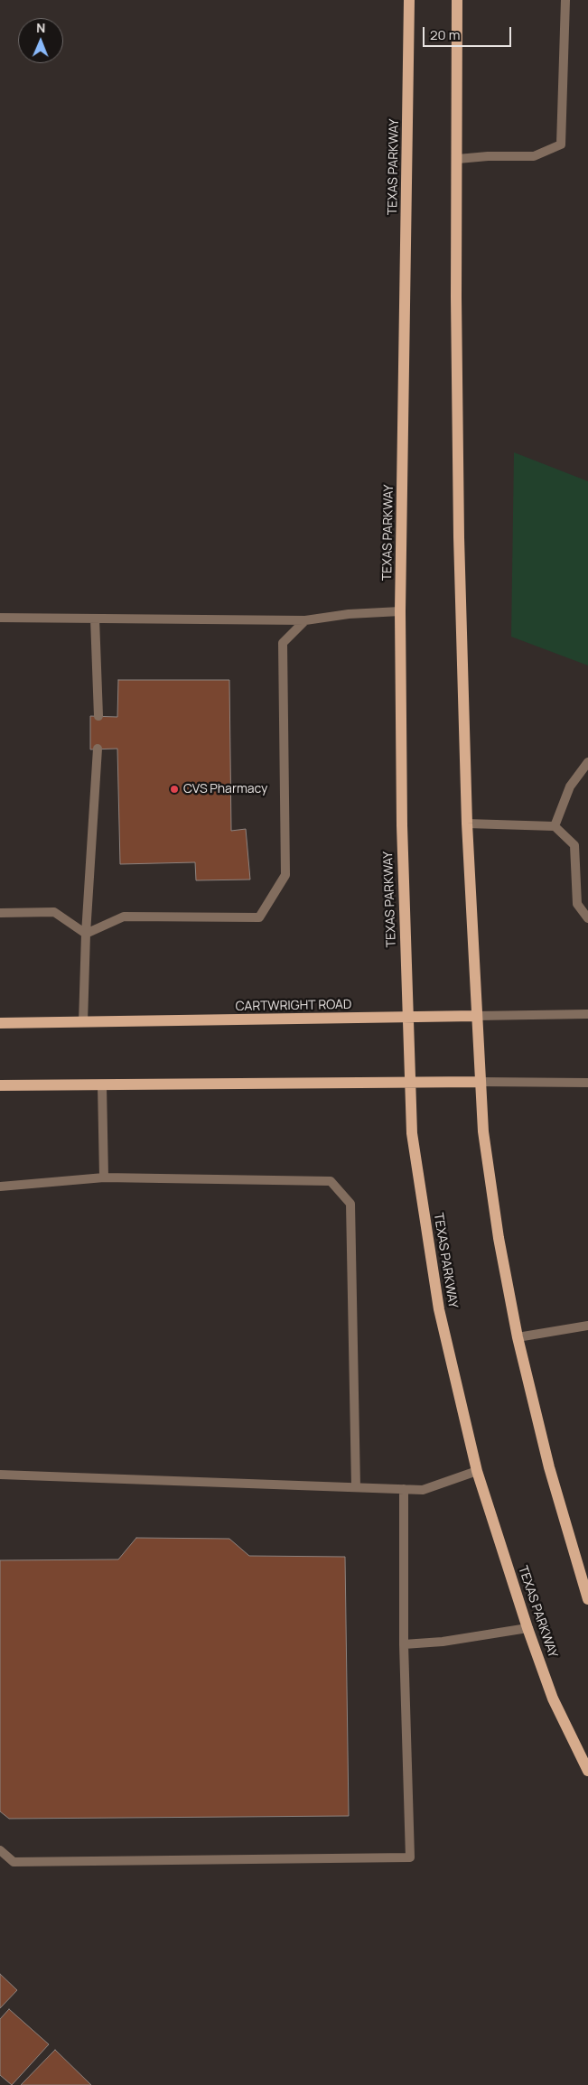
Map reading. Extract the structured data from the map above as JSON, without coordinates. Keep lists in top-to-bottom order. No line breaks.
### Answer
{"streets":{"main road":["TEXAS PARKWAY","CARTWRIGHT ROAD"]},"crossings":[["TEXAS PARKWAY","CARTWRIGHT ROAD"]],"places":["CVS Pharmacy"],"scale_bar":"20 m","north":"top"}
